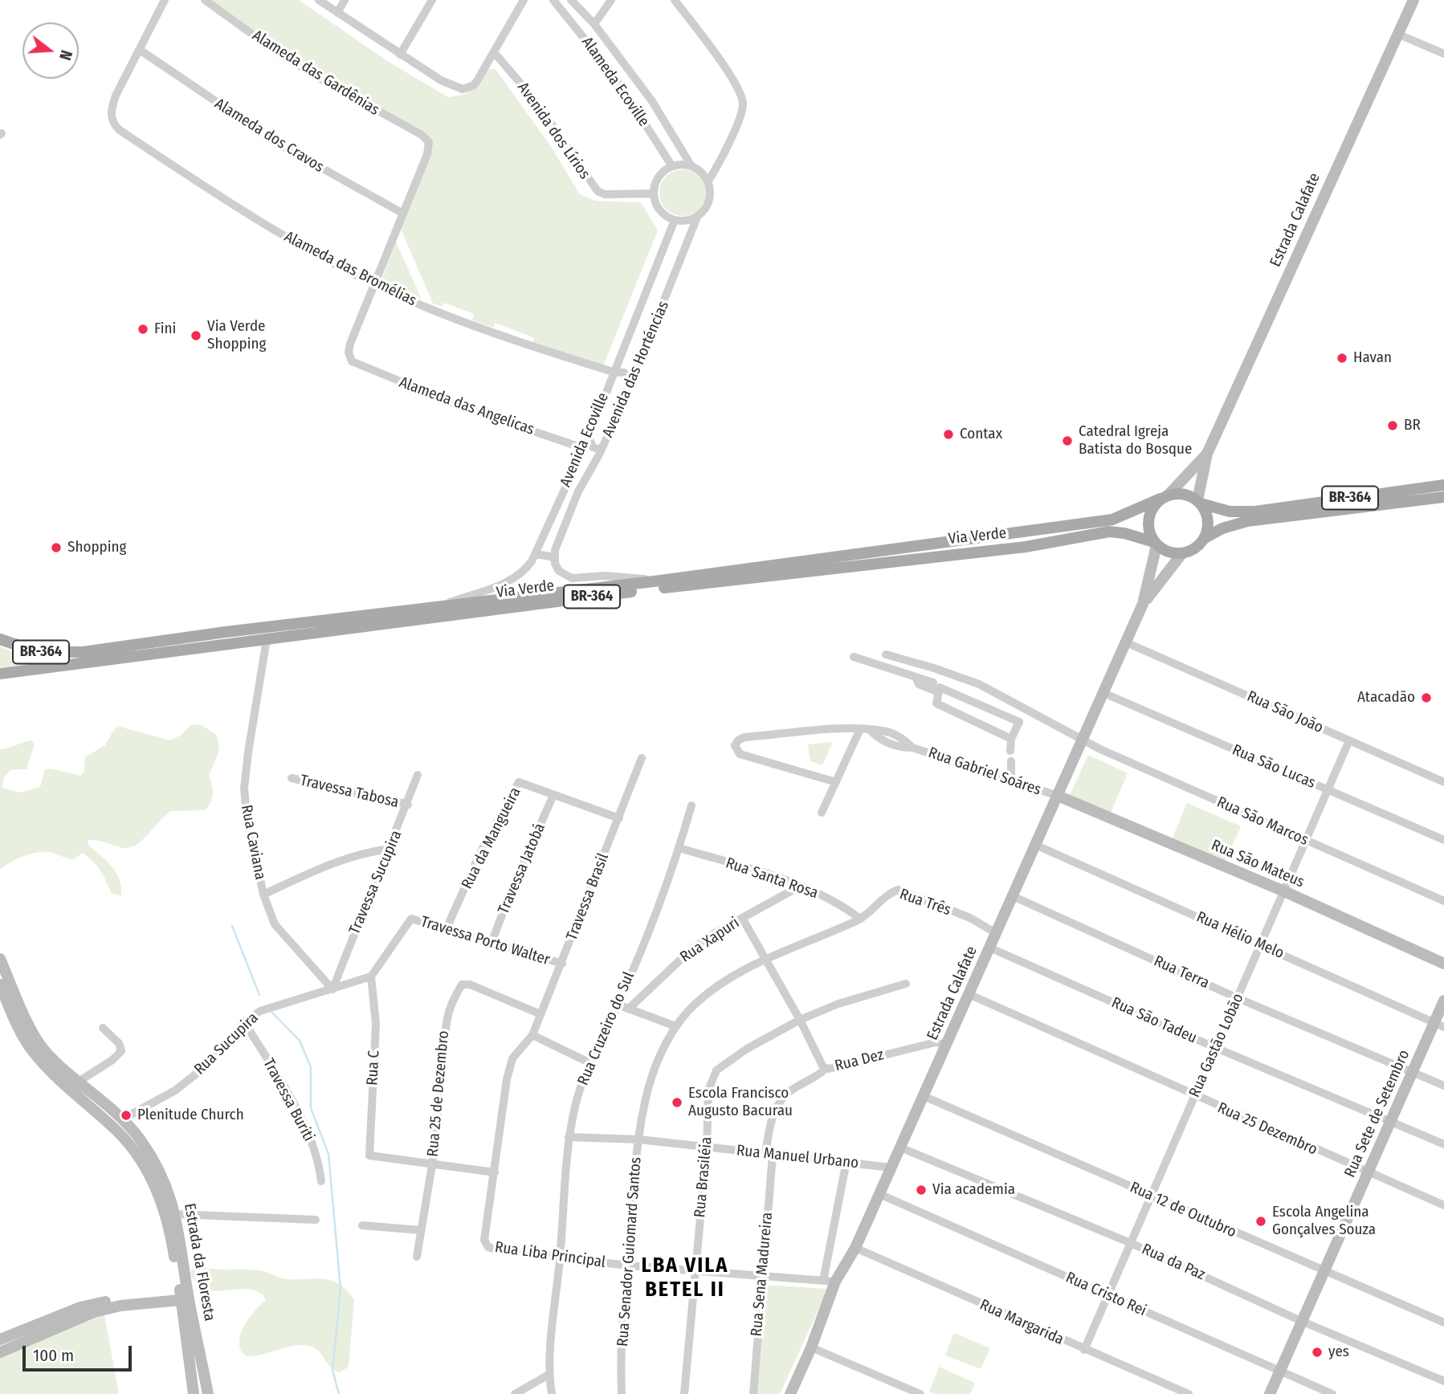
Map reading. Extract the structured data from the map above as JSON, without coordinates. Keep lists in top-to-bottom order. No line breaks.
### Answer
{"streets":{"main road":["BR-364","Via Verde"],"street":["Alameda das Gardênias","Alameda Ecoville","Avenida dos Lírios","Alameda dos Cravos","Estrada Calafate","Alameda das Bromélias","Avenida das Horténcias","Alameda das Angelicas","Avenida Ecoville","Rua São João","Rua São Lucas","Rua Gabriel Soáres","Travessa Tabosa","Rua São Marcos","Rua da Mangueira","Rua Caviana","Rua São Mateus","Travessa Jatobá","Rua Santa Rosa","Travessa Sucupira","Travessa Brasil","Rua Três","Rua Hélio Melo","Rua Xapuri","Travessa Porto Walter","Rua Terra","Rua São Tadeu","Rua Cruzeiro do Sul","Rua Sucupira","Rua Gastão Lobão","Rua Dez","Rua C","Rua 25 de Dezembro","Travessa Buriti","Rua Sete de Setembro","Rua 25 Dezembro","Rua Manuel Urbano","Rua Brasiléia","Rua 12 de Outubro","Rua Senador Guiomard Santos","Rua Liba Principal","Estrada da Floresta","Rua da Paz","Rua Sena Madureira","Rua Cristo Rei","Rua Margarida"]},"crossings":[["Alameda das Gardênias","Alameda dos Cravos"],["Alameda Ecoville","Avenida dos Lírios"],["Alameda Ecoville","Avenida das Horténcias"],["Alameda Ecoville","Avenida Ecoville"],["Avenida dos Lírios","Avenida das Horténcias"],["Avenida dos Lírios","Avenida Ecoville"],["Alameda dos Cravos","Alameda das Bromélias"],["Estrada Calafate","BR-364"],["Estrada Calafate","Via Verde"],["Estrada Calafate","Rua São João"],["Estrada Calafate","Rua São Lucas"],["Estrada Calafate","Rua Gabriel Soáres"],["Estrada Calafate","Rua São Marcos"],["Estrada Calafate","Rua São Mateus"],["Estrada Calafate","Rua Três"],["Estrada Calafate","Rua Hélio Melo"],["Estrada Calafate","Rua Terra"],["Estrada Calafate","Rua São Tadeu"],["Estrada Calafate","Rua Dez"],["Estrada Calafate","Rua 25 Dezembro"],["Estrada Calafate","Rua Manuel Urbano"],["Estrada Calafate","Rua 12 de Outubro"],["Estrada Calafate","Rua Liba Principal"],["Estrada Calafate","Rua da Paz"],["Estrada Calafate","Rua Cristo Rei"],["Estrada Calafate","Rua Margarida"],["Alameda das Bromélias","Avenida das Horténcias"],["Alameda das Bromélias","Alameda das Angelicas"],["Alameda das Bromélias","Avenida Ecoville"],["Avenida das Horténcias","Avenida Ecoville"],["Avenida das Horténcias","Via Verde"],["Alameda das Angelicas","Avenida Ecoville"],["Avenida Ecoville","Via Verde"],["BR-364","Via Verde"],["Via Verde","Rua Caviana"],["Rua São João","Rua Gastão Lobão"],["Rua São Lucas","Rua Gastão Lobão"],["Rua Gabriel Soáres","Rua São Mateus"],["Travessa Tabosa","Travessa Sucupira"],["Rua São Marcos","Rua Gastão Lobão"],["Rua da Mangueira","Travessa Jatobá"],["Rua da Mangueira","Travessa Brasil"],["Rua da Mangueira","Travessa Porto Walter"],["Rua Caviana","Travessa Sucupira"],["Rua Caviana","Rua Sucupira"],["Rua São Mateus","Rua Gastão Lobão"],["Travessa Jatobá","Travessa Porto Walter"],["Rua Santa Rosa","Rua Três"],["Rua Santa Rosa","Rua Xapuri"],["Rua Santa Rosa","Rua Cruzeiro do Sul"],["Rua Santa Rosa","Rua Senador Guiomard Santos"],["Travessa Sucupira","Rua Sucupira"],["Travessa Brasil","Travessa Porto Walter"],["Travessa Brasil","Rua 25 de Dezembro"],["Travessa Brasil","Rua Liba Principal"],["Rua Três","Rua Senador Guiomard Santos"],["Rua Hélio Melo","Rua Gastão Lobão"],["Rua Hélio Melo","Rua Sete de Setembro"],["Rua Xapuri","Rua Dez"],["Travessa Porto Walter","Rua Sucupira"],["Travessa Porto Walter","Rua C"],["Rua Terra","Rua Gastão Lobão"],["Rua Terra","Rua Sete de Setembro"],["Rua São Tadeu","Rua Gastão Lobão"],["Rua São Tadeu","Rua Sete de Setembro"],["Rua Cruzeiro do Sul","Rua Manuel Urbano"],["Rua Cruzeiro do Sul","Rua Liba Principal"],["Rua Sucupira","Rua C"],["Rua Sucupira","Travessa Buriti"],["Rua Sucupira","Estrada da Floresta"],["Rua Gastão Lobão","Rua 25 Dezembro"],["Rua Gastão Lobão","Rua 12 de Outubro"],["Rua Gastão Lobão","Rua da Paz"],["Rua Gastão Lobão","Rua Cristo Rei"],["Rua Gastão Lobão","Rua Margarida"],["Rua Dez","Rua Brasiléia"],["Rua Dez","Rua Senador Guiomard Santos"],["Rua Dez","Rua Sena Madureira"],["Rua C","Rua 25 de Dezembro"],["Rua Sete de Setembro","Rua 25 Dezembro"],["Rua Sete de Setembro","Rua 12 de Outubro"],["Rua Sete de Setembro","Rua da Paz"],["Rua Sete de Setembro","Rua Cristo Rei"],["Rua Manuel Urbano","Rua Brasiléia"],["Rua Manuel Urbano","Rua Senador Guiomard Santos"],["Rua Manuel Urbano","Rua Sena Madureira"],["Rua Brasiléia","Rua Liba Principal"],["Rua Senador Guiomard Santos","Rua Liba Principal"],["Rua Liba Principal","Rua Sena Madureira"]],"districts":["LBA VILA BETEL II"],"places":["Fini","Via Verde Shopping","Havan","BR","Contax","Catedral Igreja Batista do Bosque","Shopping","Atacadão","Escola Francisco Augusto Bacurau","Plenitude Church","Via academia","Escola Angelina Gonçalves Souza","yes"],"scale_bar":"100 m","north":"right"}
